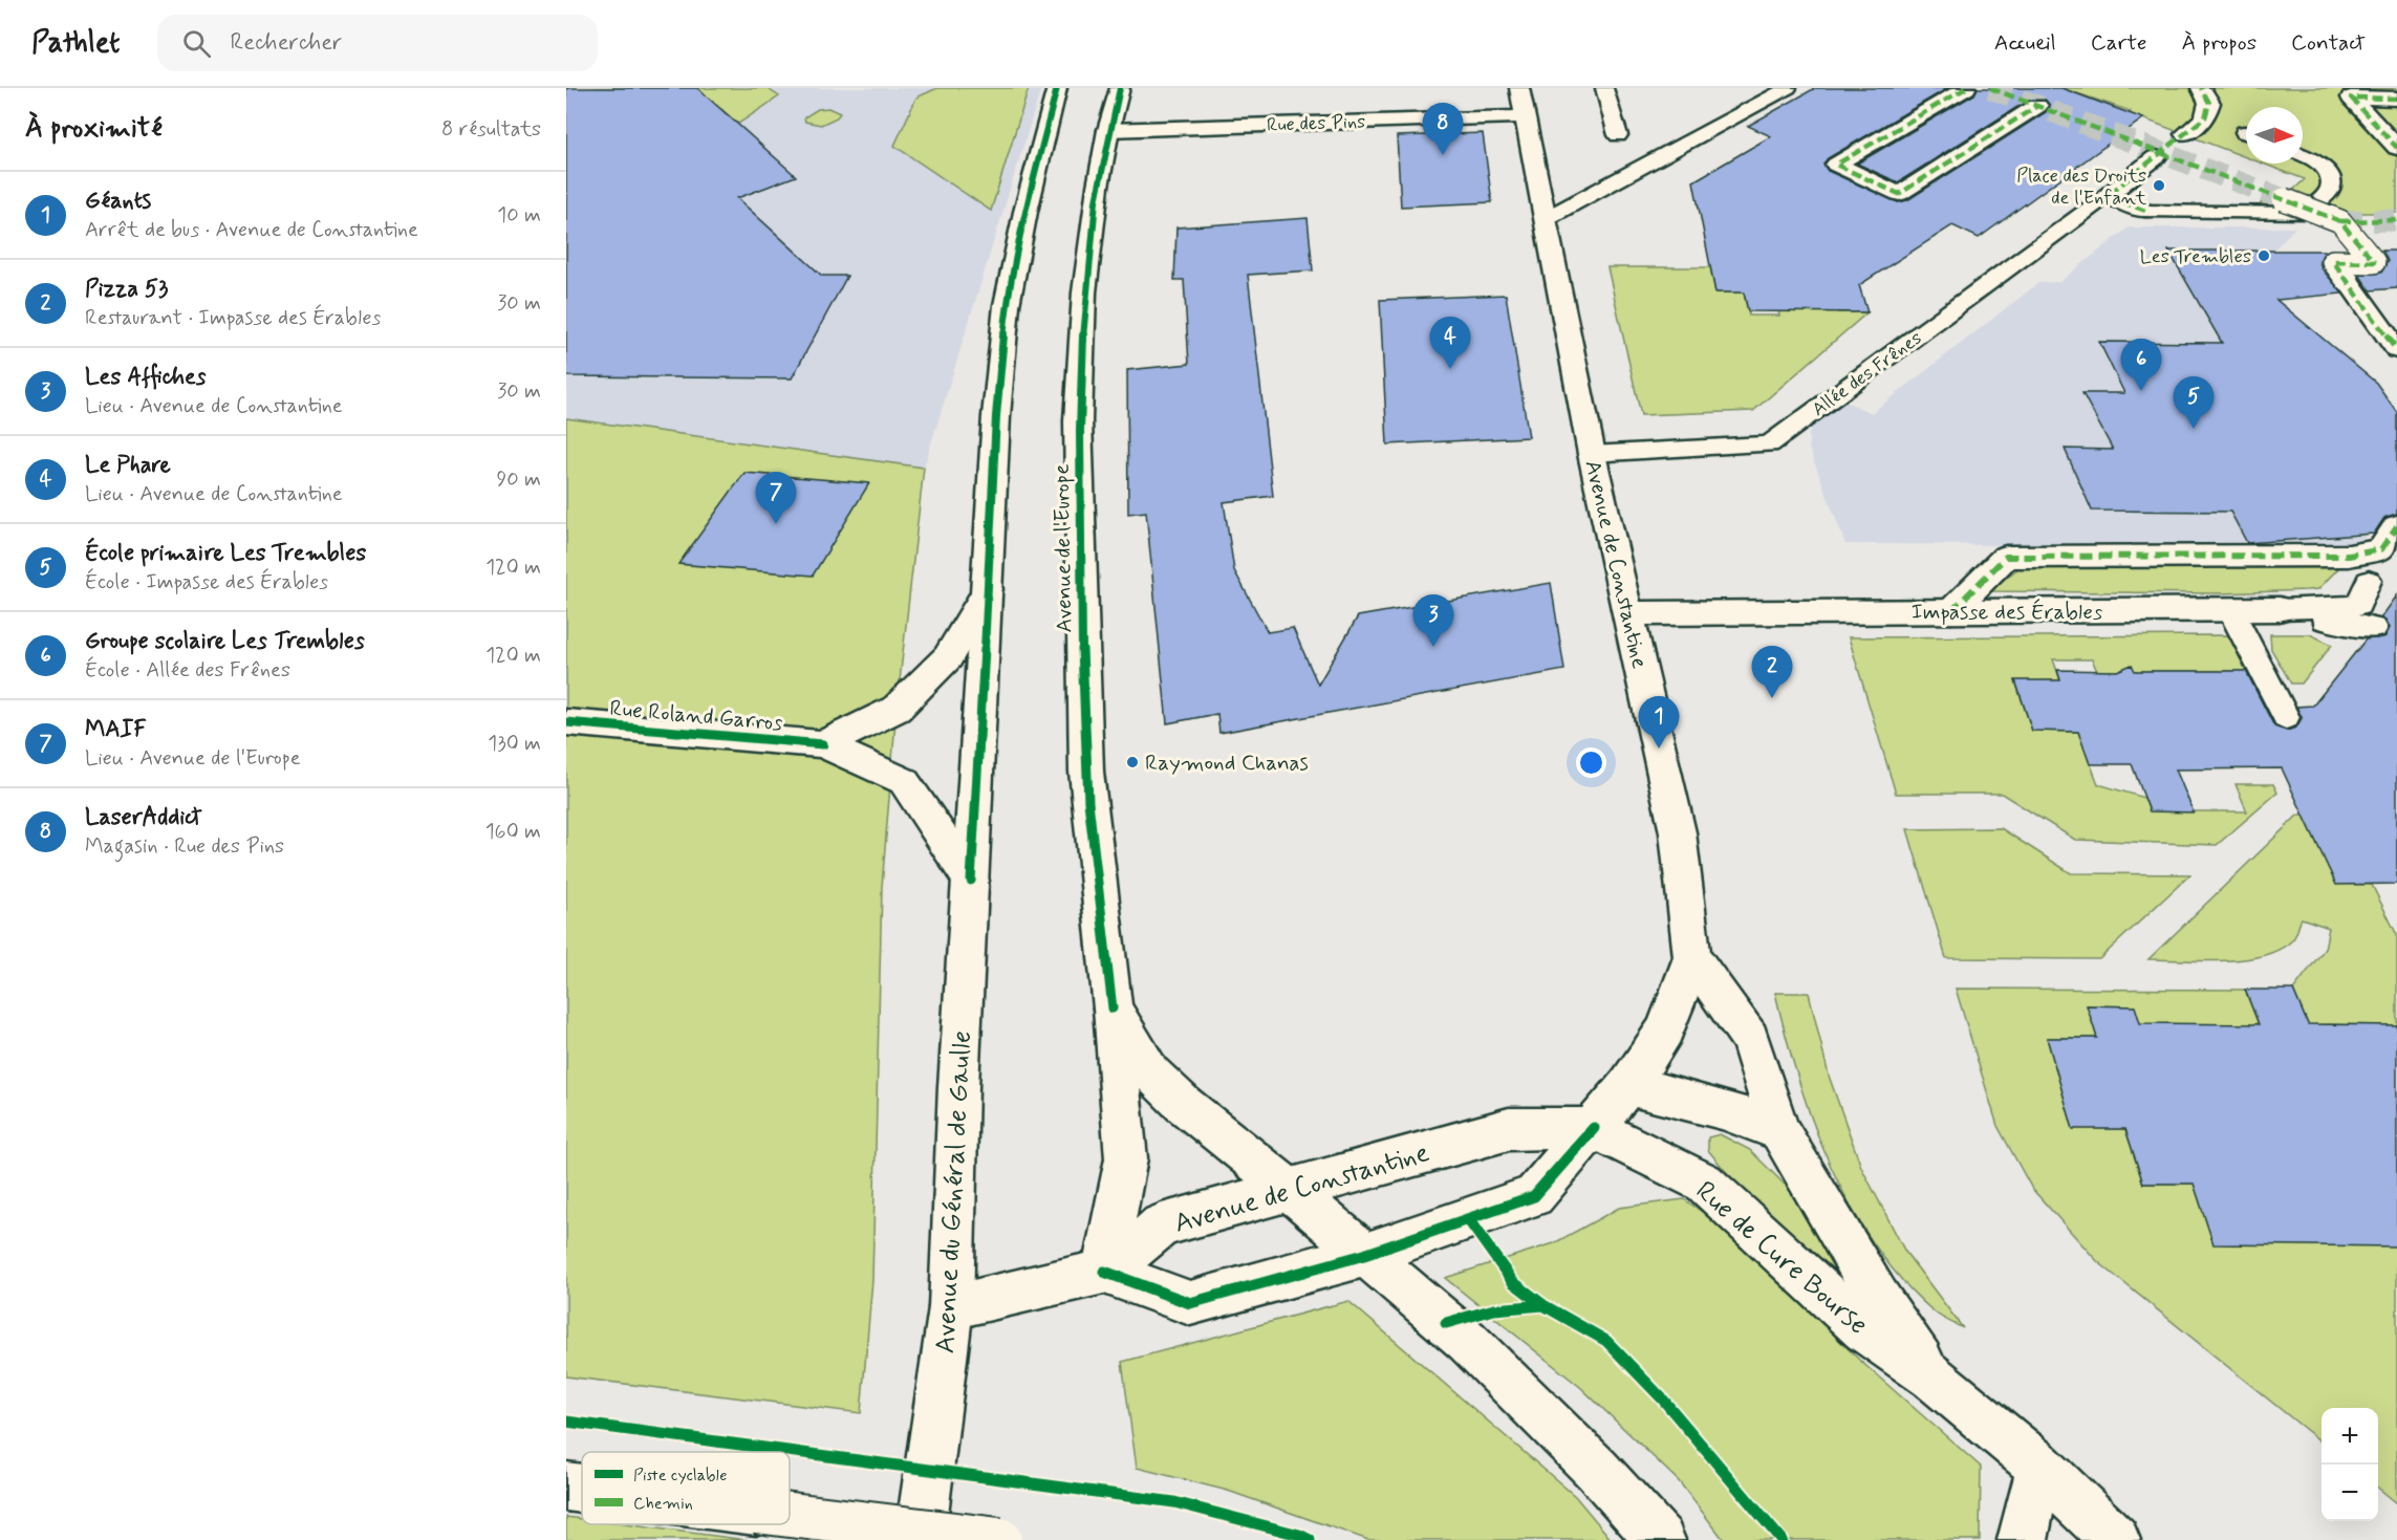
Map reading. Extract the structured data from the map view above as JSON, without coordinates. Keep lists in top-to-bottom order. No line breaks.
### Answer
{"streets":{"street":["Rue des Pins","Allée des Frênes","Avenue de l'Europe","Avenue de Constantine","Impasse des Érables","Rue Roland Garros","Avenue du Général de Gaulle","Rue de Cure Bourse"]},"crossings":[["Rue des Pins","Avenue de l'Europe"],["Rue des Pins","Avenue de Constantine"],["Allée des Frênes","Avenue de Constantine"],["Avenue de l'Europe","Avenue de Constantine"],["Avenue de Constantine","Impasse des Érables"],["Avenue de Constantine","Avenue du Général de Gaulle"],["Avenue de Constantine","Rue de Cure Bourse"],["Rue Roland Garros","Avenue du Général de Gaulle"]],"places":["Place des Droits de l'Enfant","Les Trembles","Raymond Chanas"],"legend":["Piste cyclable","Chemin"],"north":"right","page":{"header":"Pathlet","search":"Rechercher","nav":["Accueil","Carte","À propos","Contact"],"heading":["À proximité","8 résultats"],"pins":["8","4","6","5","7","3","2","1"],"list":[{"mark":"1","name":"Géants","note":"Arrêt de bus · Avenue de Constantine","value":"10 m"},{"mark":"2","name":"Pizza 53","note":"Restaurant · Impasse des Érables","value":"30 m"},{"mark":"3","name":"Les Affiches","note":"Lieu · Avenue de Constantine","value":"30 m"},{"mark":"4","name":"Le Phare","note":"Lieu · Avenue de Constantine","value":"90 m"},{"mark":"5","name":"École primaire Les Trembles","note":"École · Impasse des Érables","value":"120 m"},{"mark":"6","name":"Groupe scolaire Les Trembles","note":"École · Allée des Frênes","value":"120 m"},{"mark":"7","name":"MAIF","note":"Lieu · Avenue de l'Europe","value":"130 m"},{"mark":"8","name":"LaserAddict","note":"Magasin · Rue des Pins","value":"160 m"}],"map_buttons":["+","−"]}}
